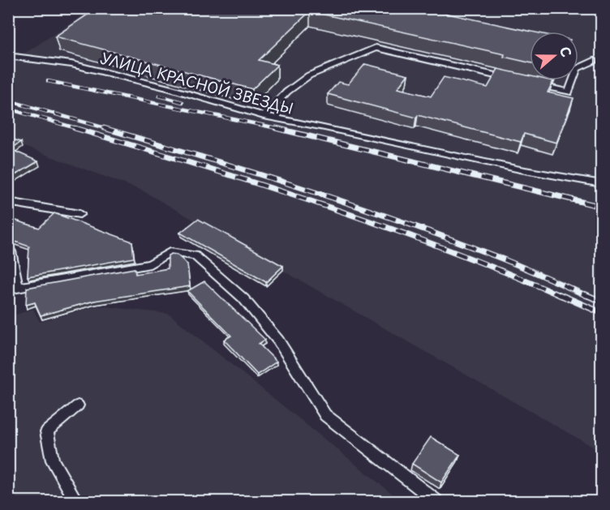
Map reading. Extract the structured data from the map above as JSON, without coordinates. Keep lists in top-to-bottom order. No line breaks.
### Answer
{"streets":{"lane":["УЛИЦА КРАСНОЙ ЗВЕЗДЫ"]},"north":"right"}
